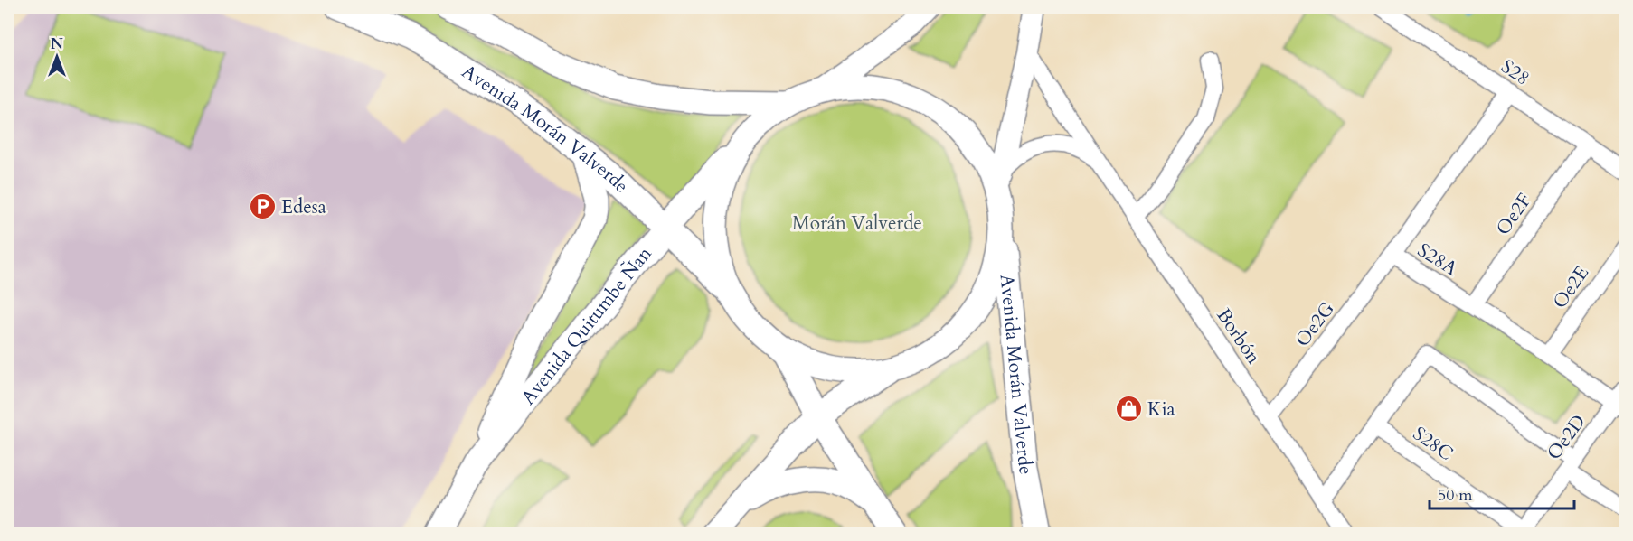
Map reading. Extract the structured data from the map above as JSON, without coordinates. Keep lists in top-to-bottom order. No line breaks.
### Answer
{"streets":{"main road":["Avenida Morán Valverde","Avenida Quitumbe Ñan"],"street":["S28","Oe2F","S28A","Oe2E","Oe2G","Borbón","Oe2D","S28C"]},"crossings":[["S28","Oe2F"],["S28","S28A"],["Avenida Morán Valverde","Avenida Quitumbe Ñan"],["Oe2F","S28A"],["S28A","Oe2E"],["S28A","Oe2G"],["S28A","Oe2D"],["Oe2G","Borbón"],["Oe2D","S28C"]],"parks":["Morán Valverde"],"places":{"parking":["Edesa"],"shop":["Kia"]},"scale_bar":"50 m","north":"top"}
